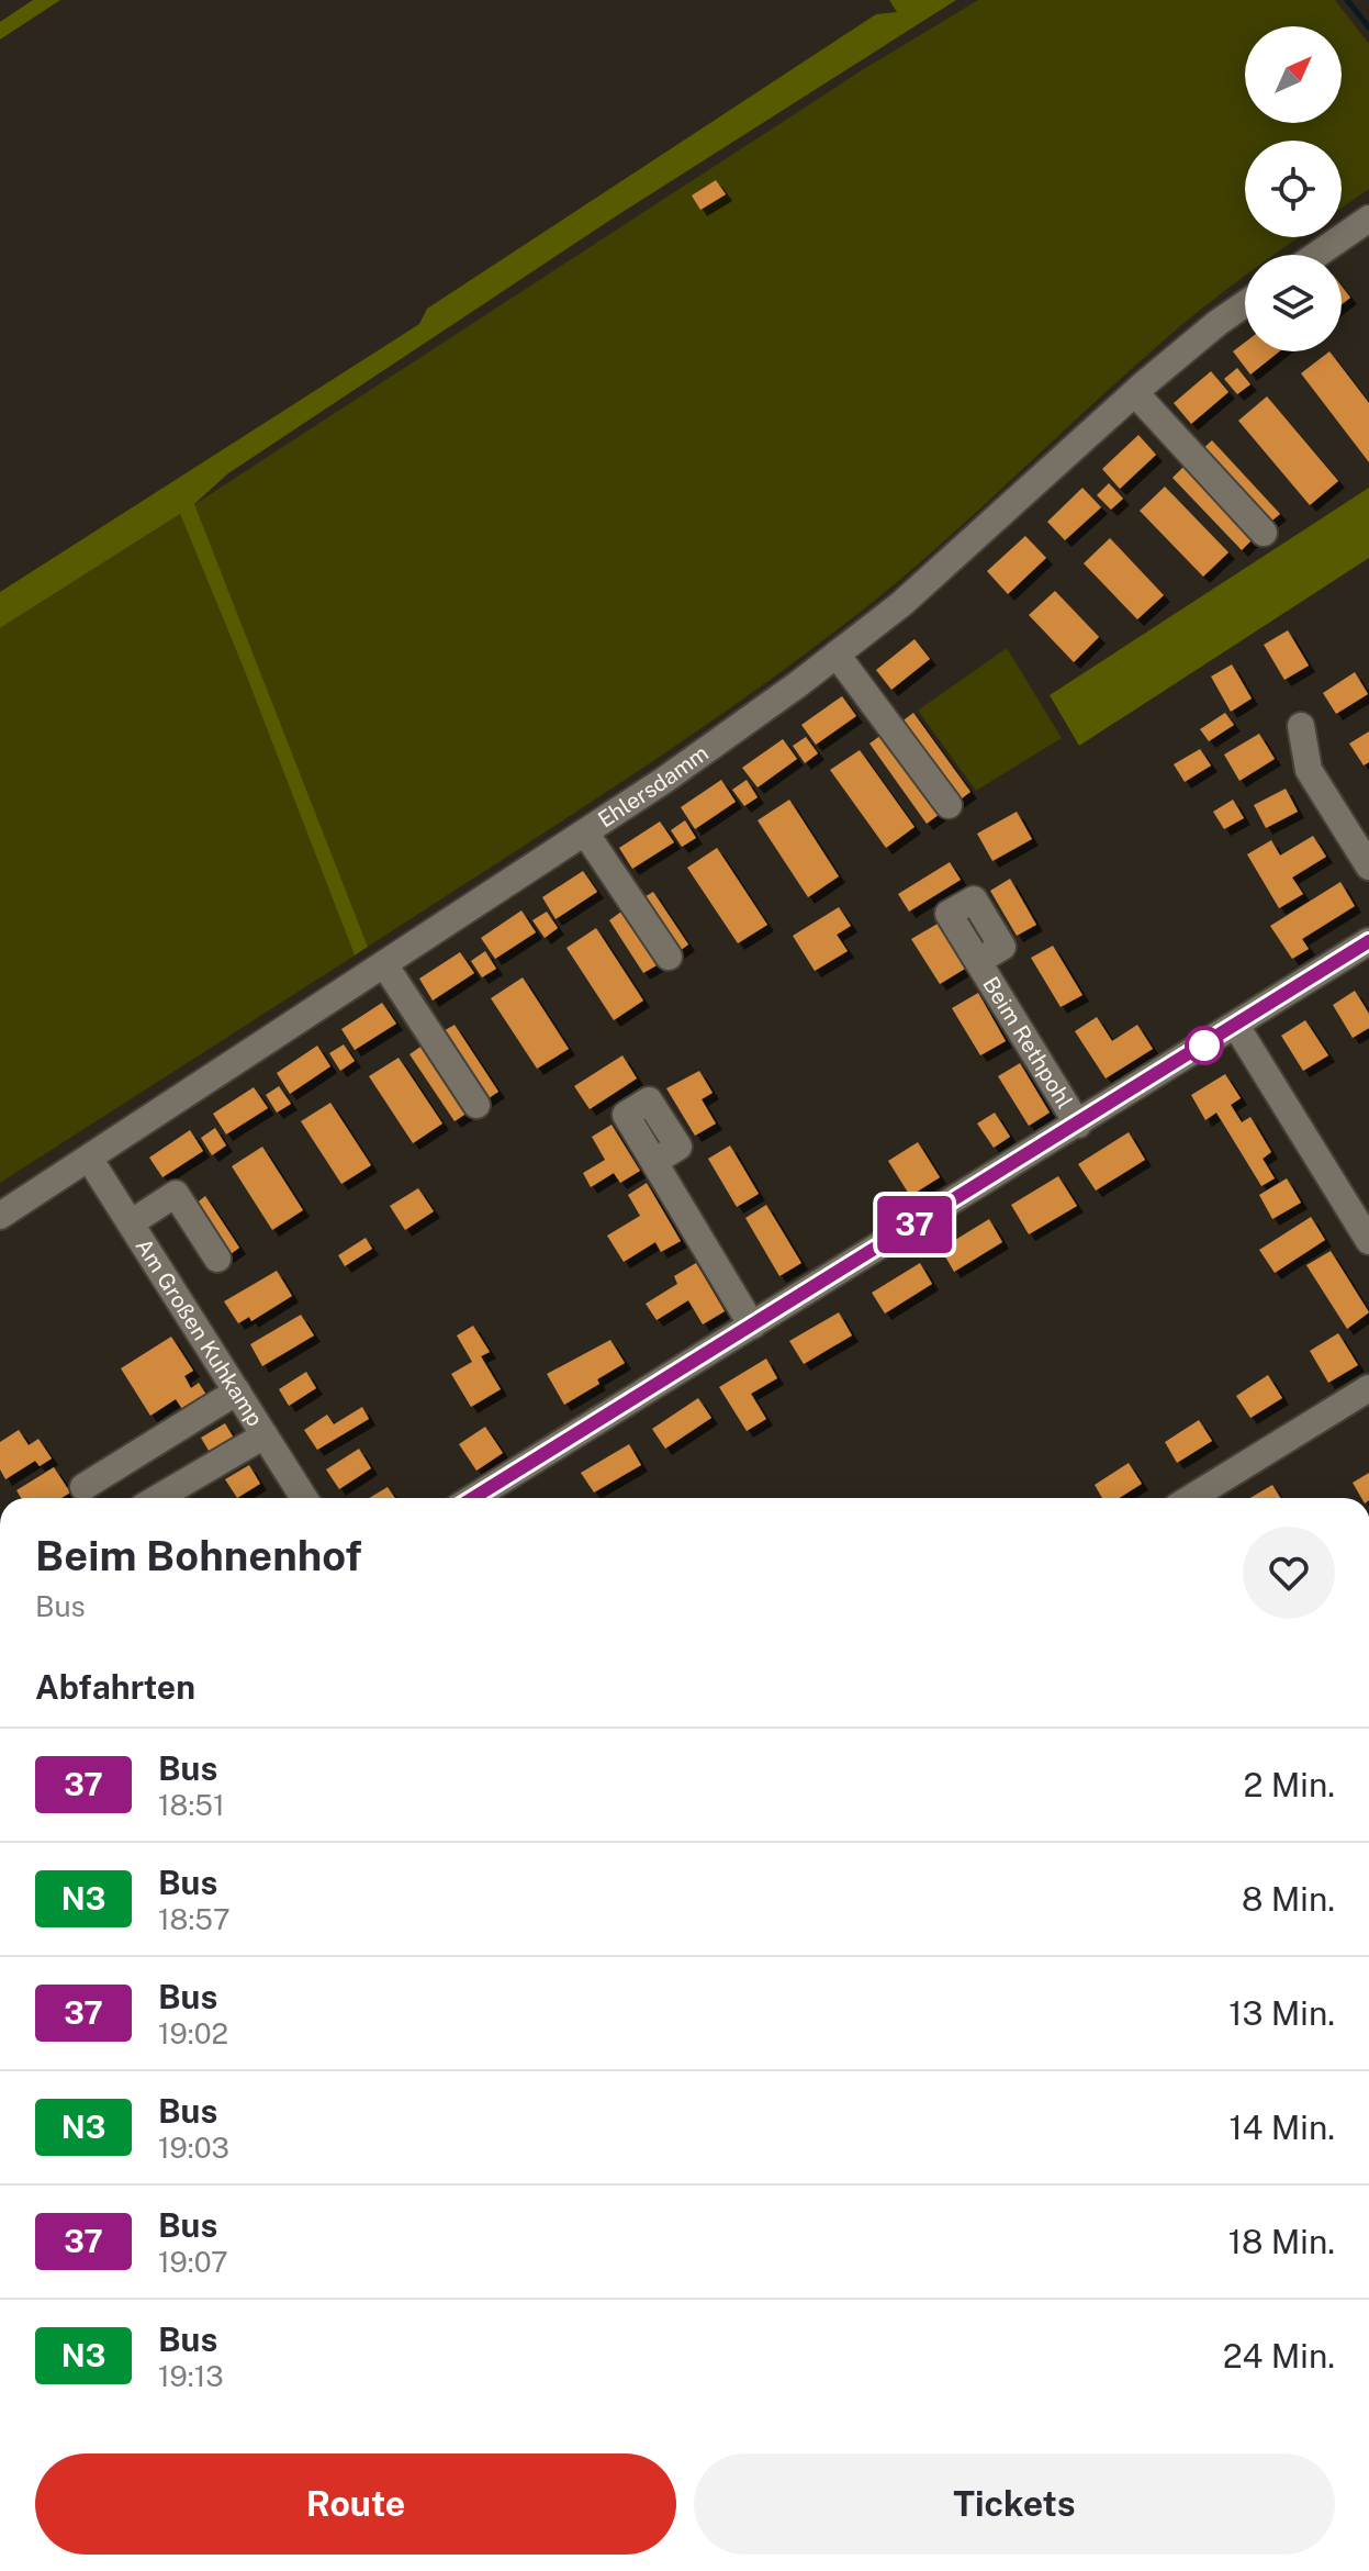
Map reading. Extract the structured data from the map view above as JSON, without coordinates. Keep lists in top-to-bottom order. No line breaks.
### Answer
{"streets":{"street":["Ehlersdamm","Beim Rethpohl","Am Großen Kuhkamp"]},"crossings":[["Ehlersdamm","Am Großen Kuhkamp"]],"lines":["bus line 37"],"north":"top right","page":{"on_map":"37","heading":[["Beim Bohnenhof","Bus"],"Abfahrten"],"list":[{"mark":"37","name":"Bus","note":"18:51","value":"2 Min."},{"mark":"N3","name":"Bus","note":"18:57","value":"8 Min."},{"mark":"37","name":"Bus","note":"19:02","value":"13 Min."},{"mark":"N3","name":"Bus","note":"19:03","value":"14 Min."},{"mark":"37","name":"Bus","note":"19:07","value":"18 Min."},{"mark":"N3","name":"Bus","note":"19:13","value":"24 Min."}],"buttons":["Route","Tickets"]}}
